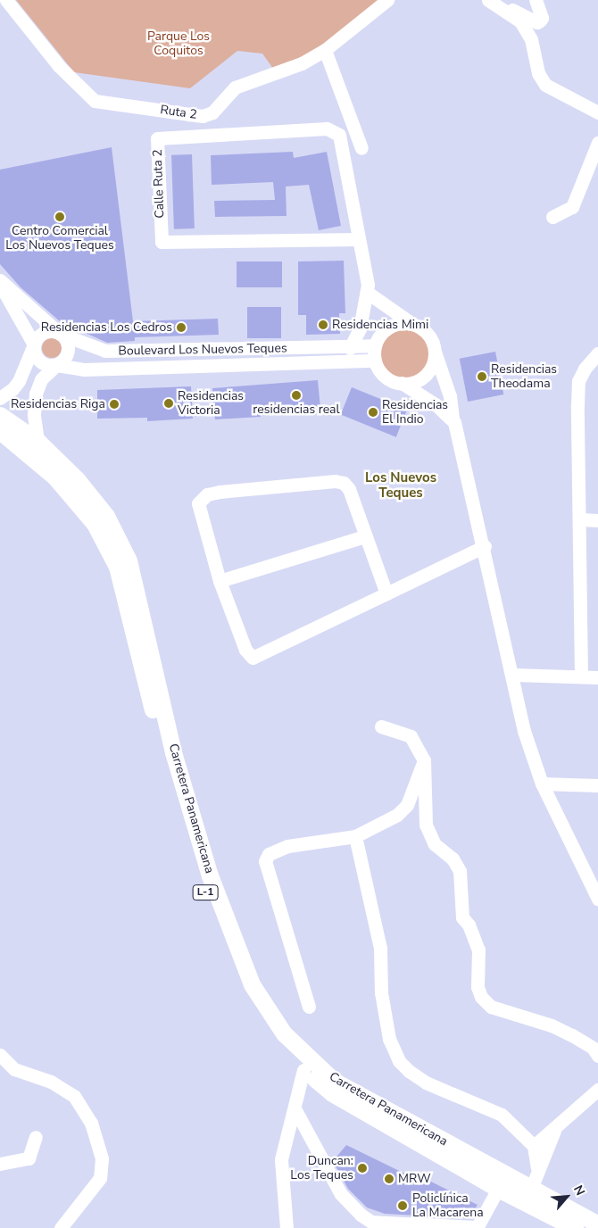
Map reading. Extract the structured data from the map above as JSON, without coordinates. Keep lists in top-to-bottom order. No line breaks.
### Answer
{"streets":{"main road":["Carretera Panamericana","L-1"],"street":["Ruta 2","Calle Ruta 2","Boulevard Los Nuevos Teques"]},"districts":["Los Nuevos Teques"],"parks":["Parque Los Coquitos"],"places":["Centro Comercial Los Nuevos Teques","Residencias Mimi","Residencias Los Cedros","Residencias Theodama","residencias real","Residencias Victoria","Residencias Riga","Residencias El Indio","Duncan: Los Teques","MRW","Policlínica La Macarena"],"north":"top right"}
